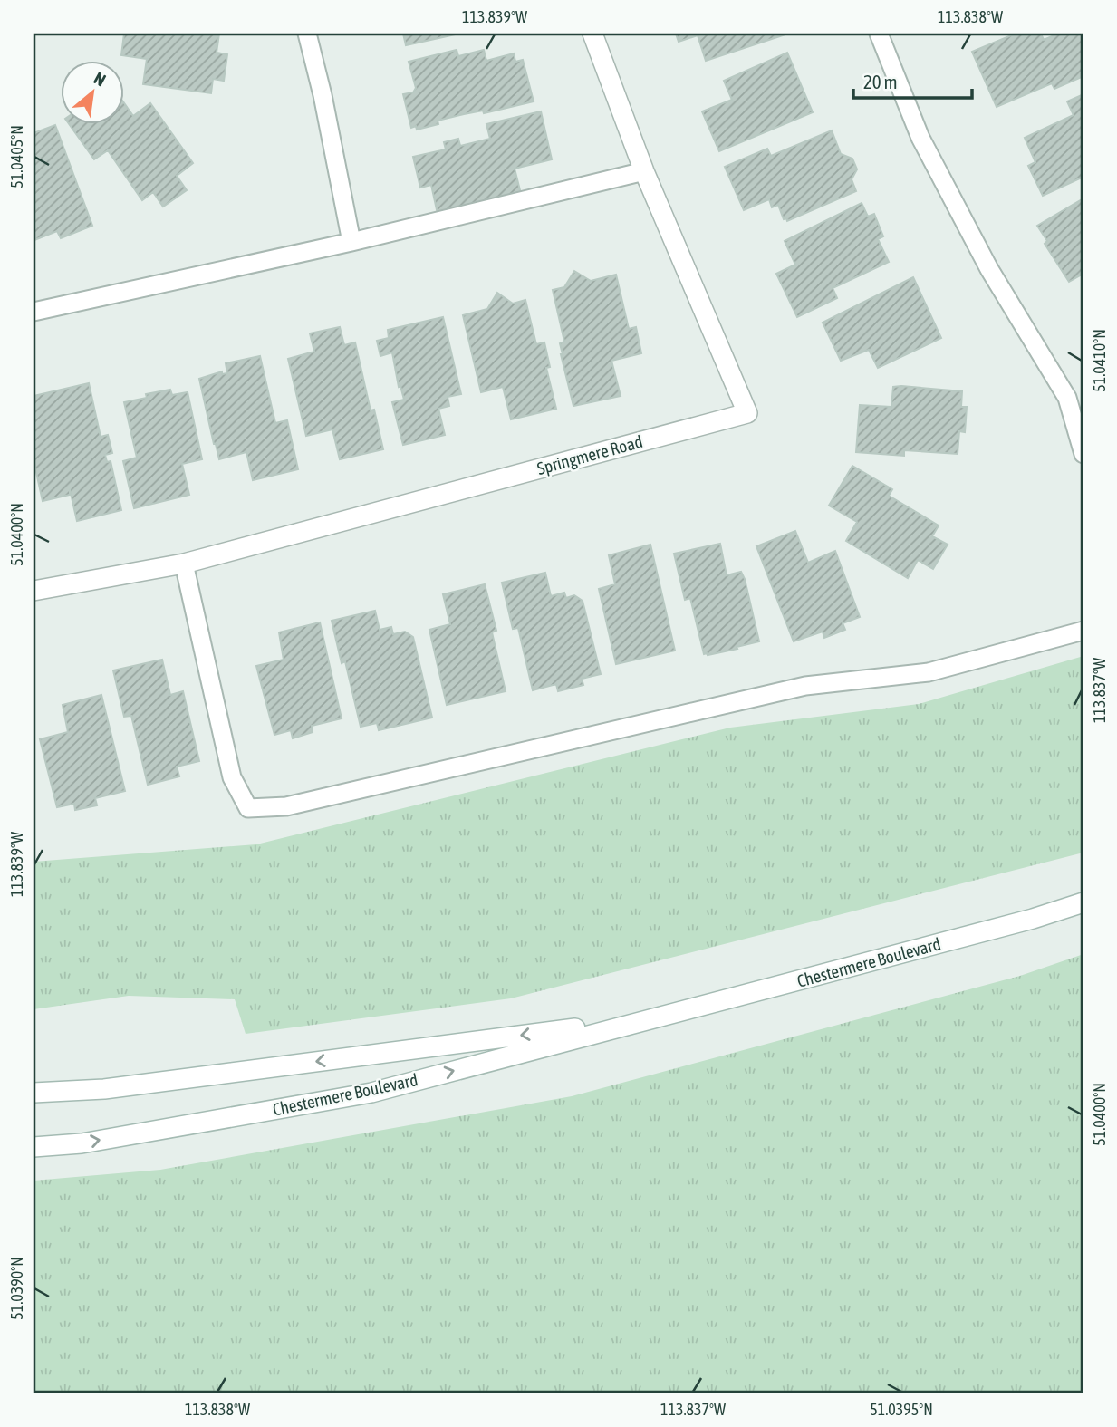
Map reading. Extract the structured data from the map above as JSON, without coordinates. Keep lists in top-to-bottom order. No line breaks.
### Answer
{"streets":{"main road":["Springmere Road","Chestermere Boulevard"]},"scale_bar":"20 m","north":"top right","coordinates":["113.839°W","113.838°W","51.0405°N","51.0410°N","51.0400°N","113.837°W","51.0390°N","51.0395°N"]}
